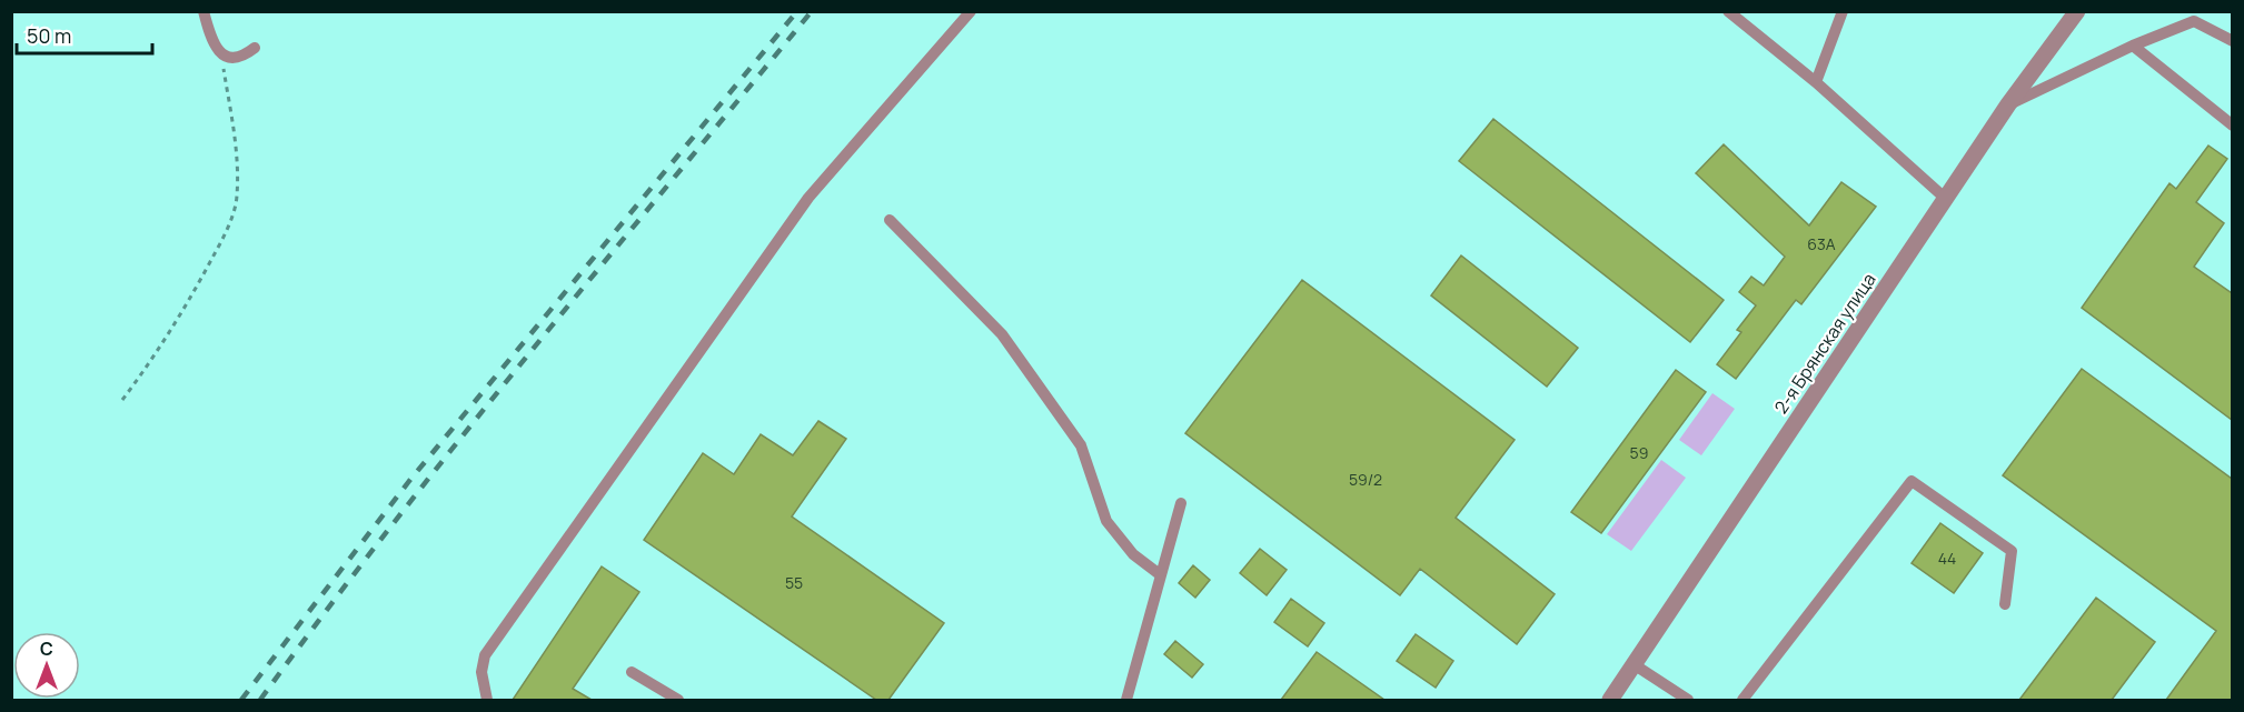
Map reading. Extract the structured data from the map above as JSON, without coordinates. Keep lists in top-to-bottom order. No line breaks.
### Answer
{"streets":{"street":["2-я Брянская улица"]},"house_numbers":["63А","59","59/2","44","55"],"scale_bar":"50 m","north":"top"}
